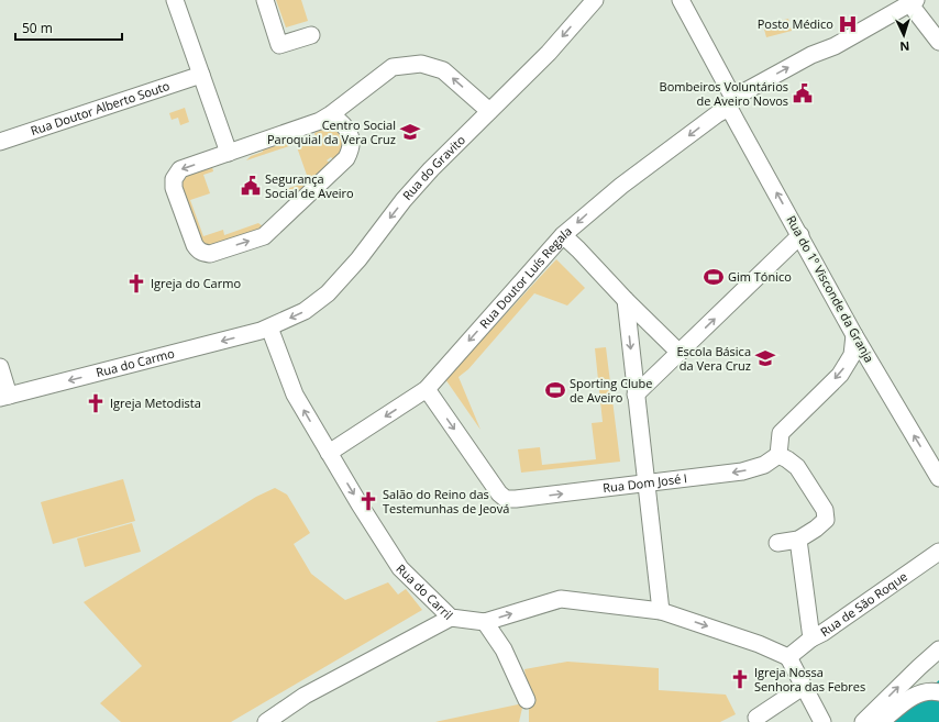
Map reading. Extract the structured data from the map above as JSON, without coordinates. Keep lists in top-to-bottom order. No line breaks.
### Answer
{"streets":{"street":["Rua Doutor Alberto Souto","Rua do Gravito","Rua Doutor Luís Regala","Rua do 1º Visconde da Granja","Rua do Carmo","Rua Dom José I","Rua do Carril","Rua de São Roque"]},"crossings":[["Rua do Gravito","Rua do Carmo"],["Rua do Gravito","Rua do Carril"],["Rua Doutor Luís Regala","Rua do 1º Visconde da Granja"],["Rua Doutor Luís Regala","Rua Dom José I"],["Rua Doutor Luís Regala","Rua do Carril"],["Rua do Carmo","Rua do Carril"],["Rua do Carril","Rua de São Roque"]],"one_way":["Rua do Gravito","Rua do 1º Visconde da Granja","Rua do Carmo"],"places":{"hospital":["Posto Médico"],"public building":["Bombeiros Voluntários de Aveiro Novos","Segurança Social de Aveiro"],"school or university":["Centro Social Paroquial da Vera Cruz","Escola Básica da Vera Cruz"],"sports":["Gim Tónico","Sporting Clube de Aveiro"],"church":["Igreja do Carmo","Igreja Metodista","Salão do Reino das Testemunhas de Jeová","Igreja Nossa Senhora das Febres"]},"scale_bar":"50 m","north":"bottom"}
